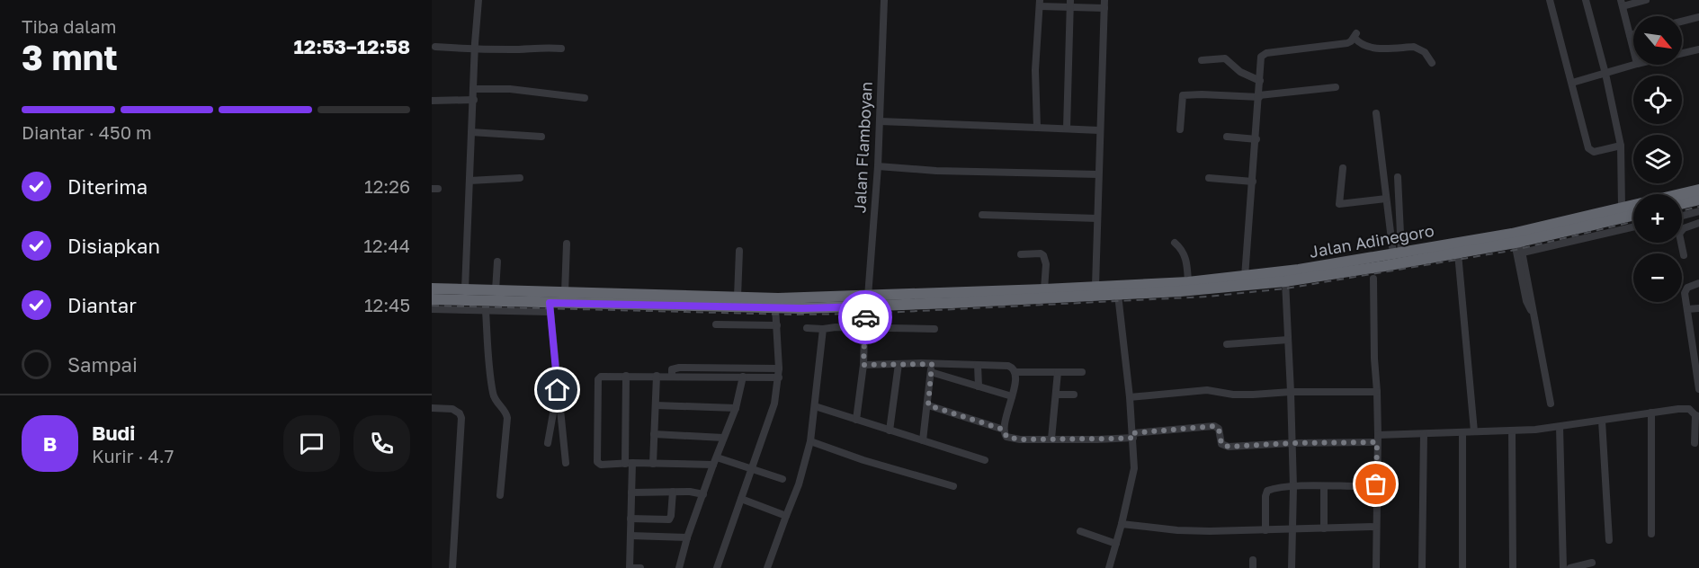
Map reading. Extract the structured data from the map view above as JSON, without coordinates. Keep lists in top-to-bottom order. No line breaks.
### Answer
{"streets":{"highway":["Jalan Adinegoro"],"street":["Jalan Flamboyan"]},"crossings":[["Jalan Flamboyan","Jalan Adinegoro"]],"north":"bottom right","page":{"heading":["3 mnt","Tiba dalam","12:53–12:58"],"panel":["Budi","Kurir · 4.7"],"map_buttons":["+","−"],"bar":"Diantar · 450 m","list":[["Diterima","12:26"],["Disiapkan","12:44"],["Diantar","12:45"],"Sampai"],"round":"B"}}
